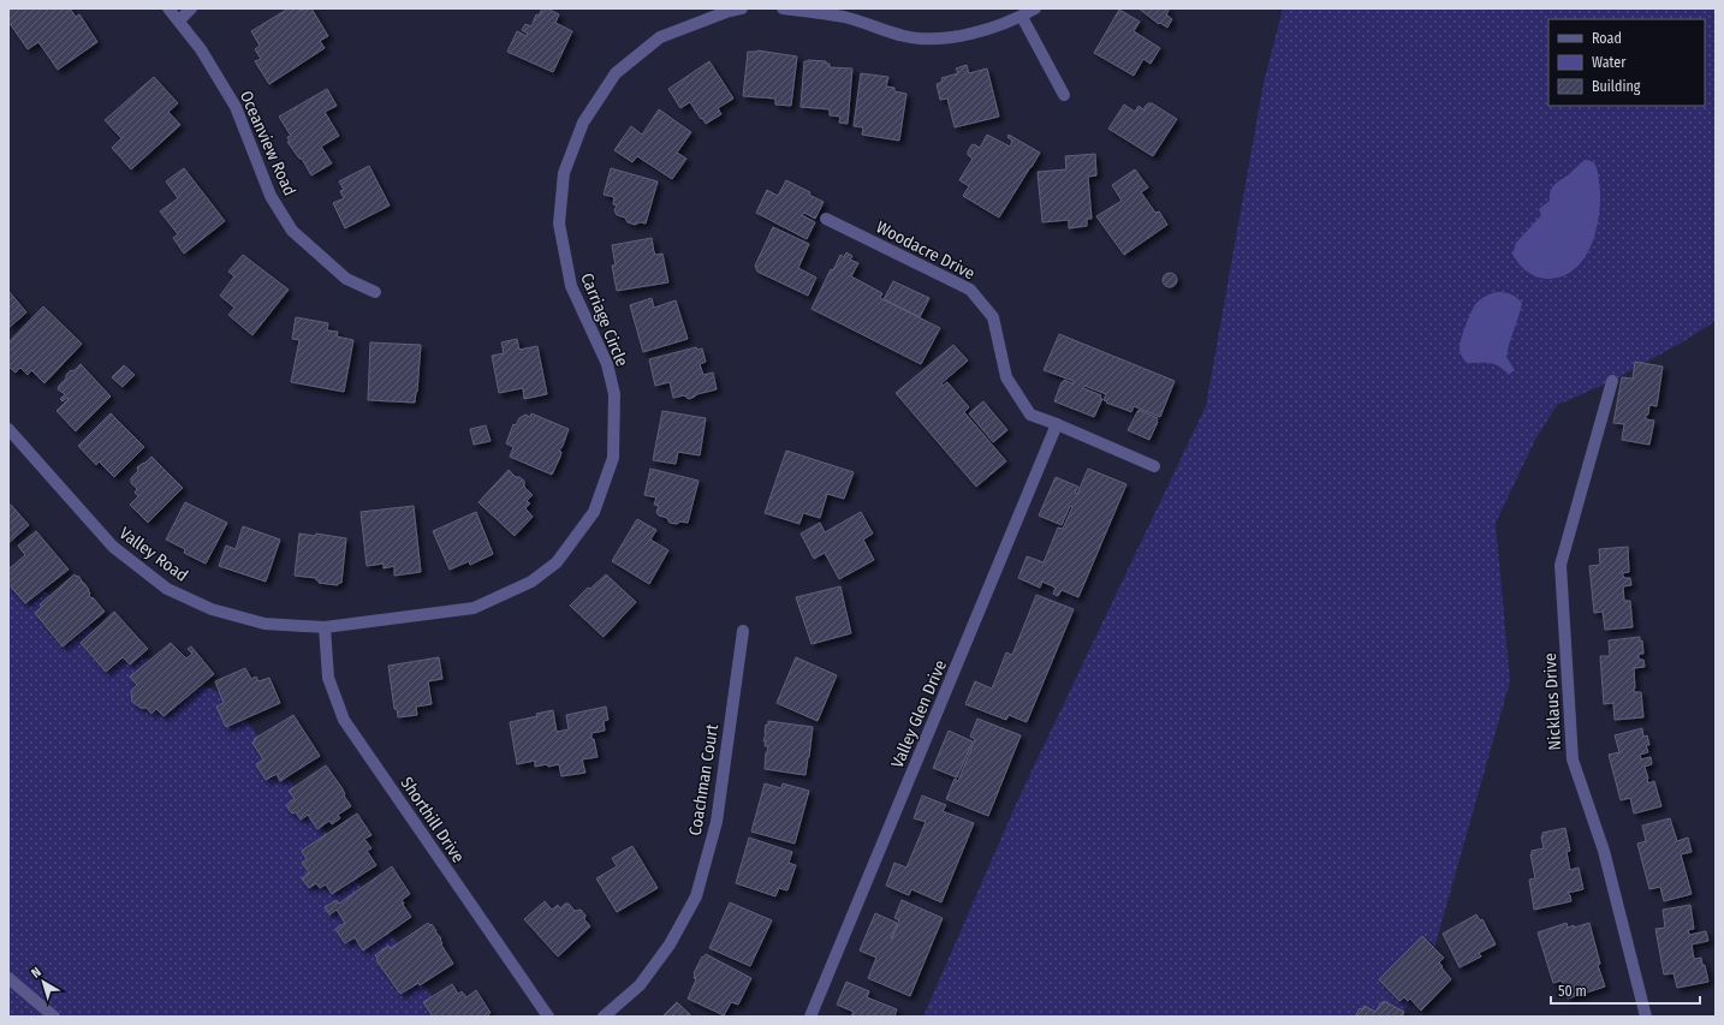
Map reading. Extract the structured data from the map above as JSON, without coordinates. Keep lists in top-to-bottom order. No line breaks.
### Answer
{"streets":{"street":["Oceanview Road","Woodacre Drive","Carriage Circle","Valley Road","Nicklaus Drive","Valley Glen Drive","Coachman Court","Shorthill Drive"]},"crossings":[["Woodacre Drive","Valley Glen Drive"],["Carriage Circle","Valley Road"],["Carriage Circle","Shorthill Drive"],["Valley Road","Shorthill Drive"]],"legend":["Road","Water","Building"],"scale_bar":"50 m","north":"top left"}
